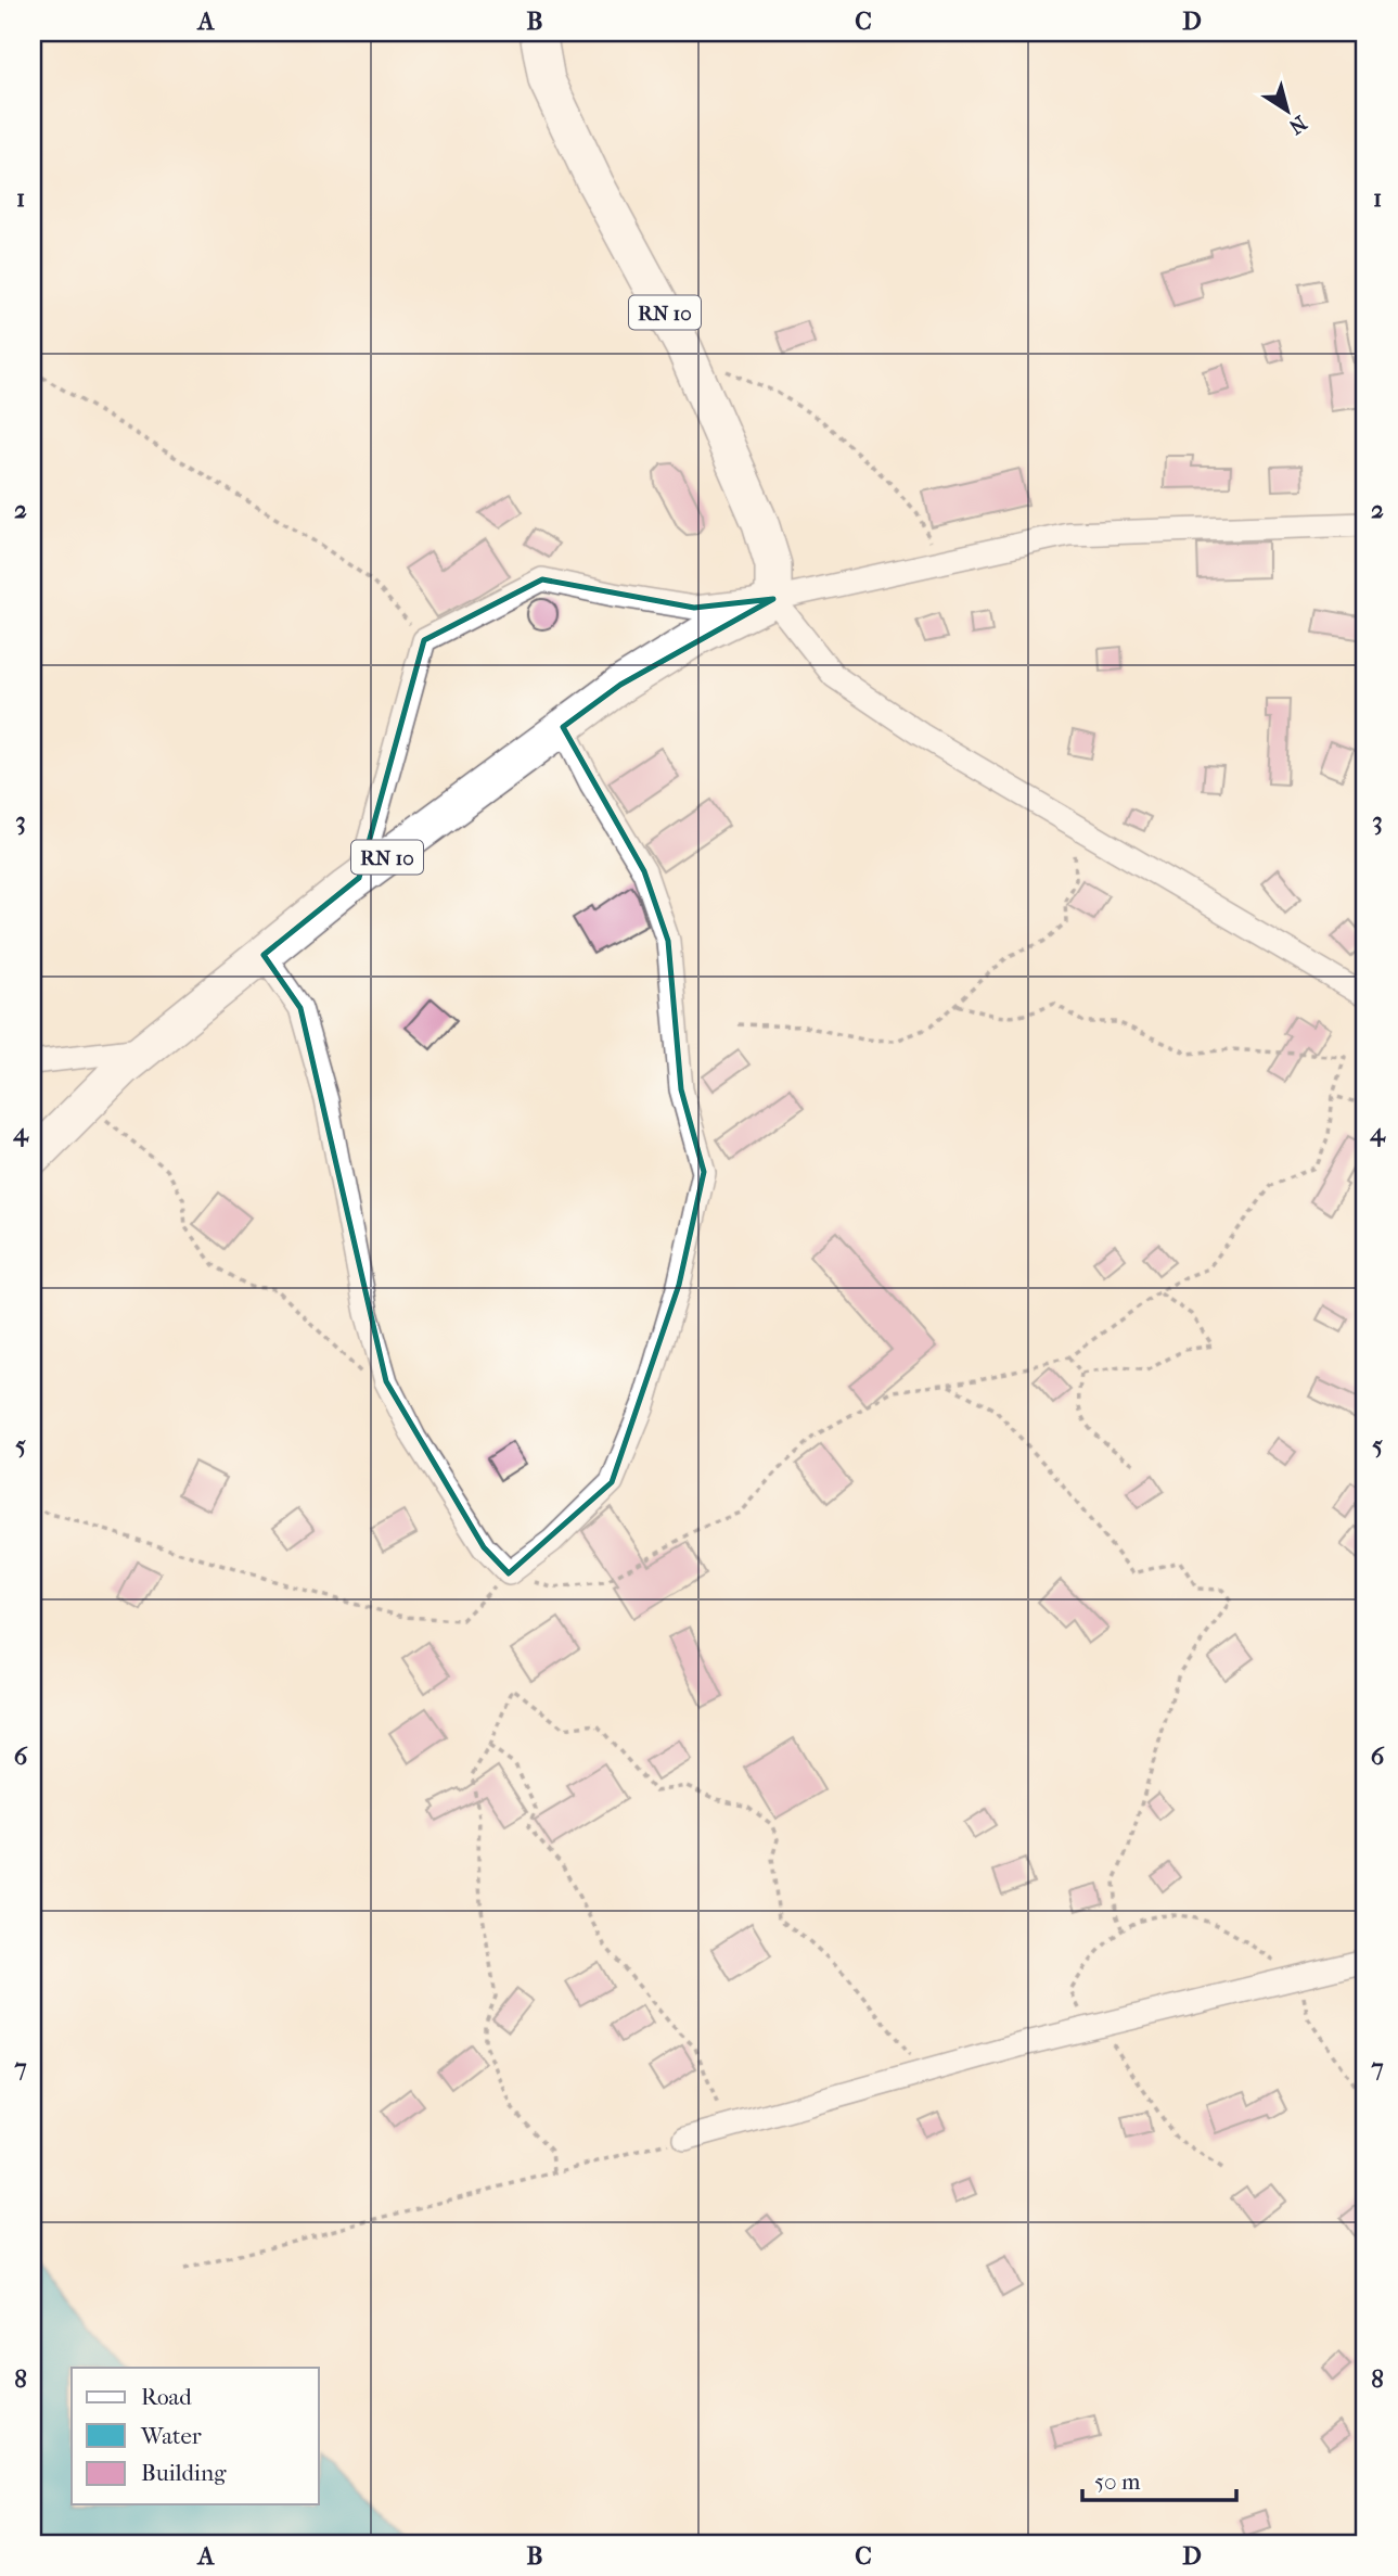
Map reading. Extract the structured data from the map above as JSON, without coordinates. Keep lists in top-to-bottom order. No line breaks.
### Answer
{"streets":{"main road":["RN 10"]},"legend":["Road","Water","Building"],"scale_bar":"50 m","north":"bottom right","grid":{"columns":["A","B","C","D"],"rows":["1","2","3","4","5","6","7","8"]}}
